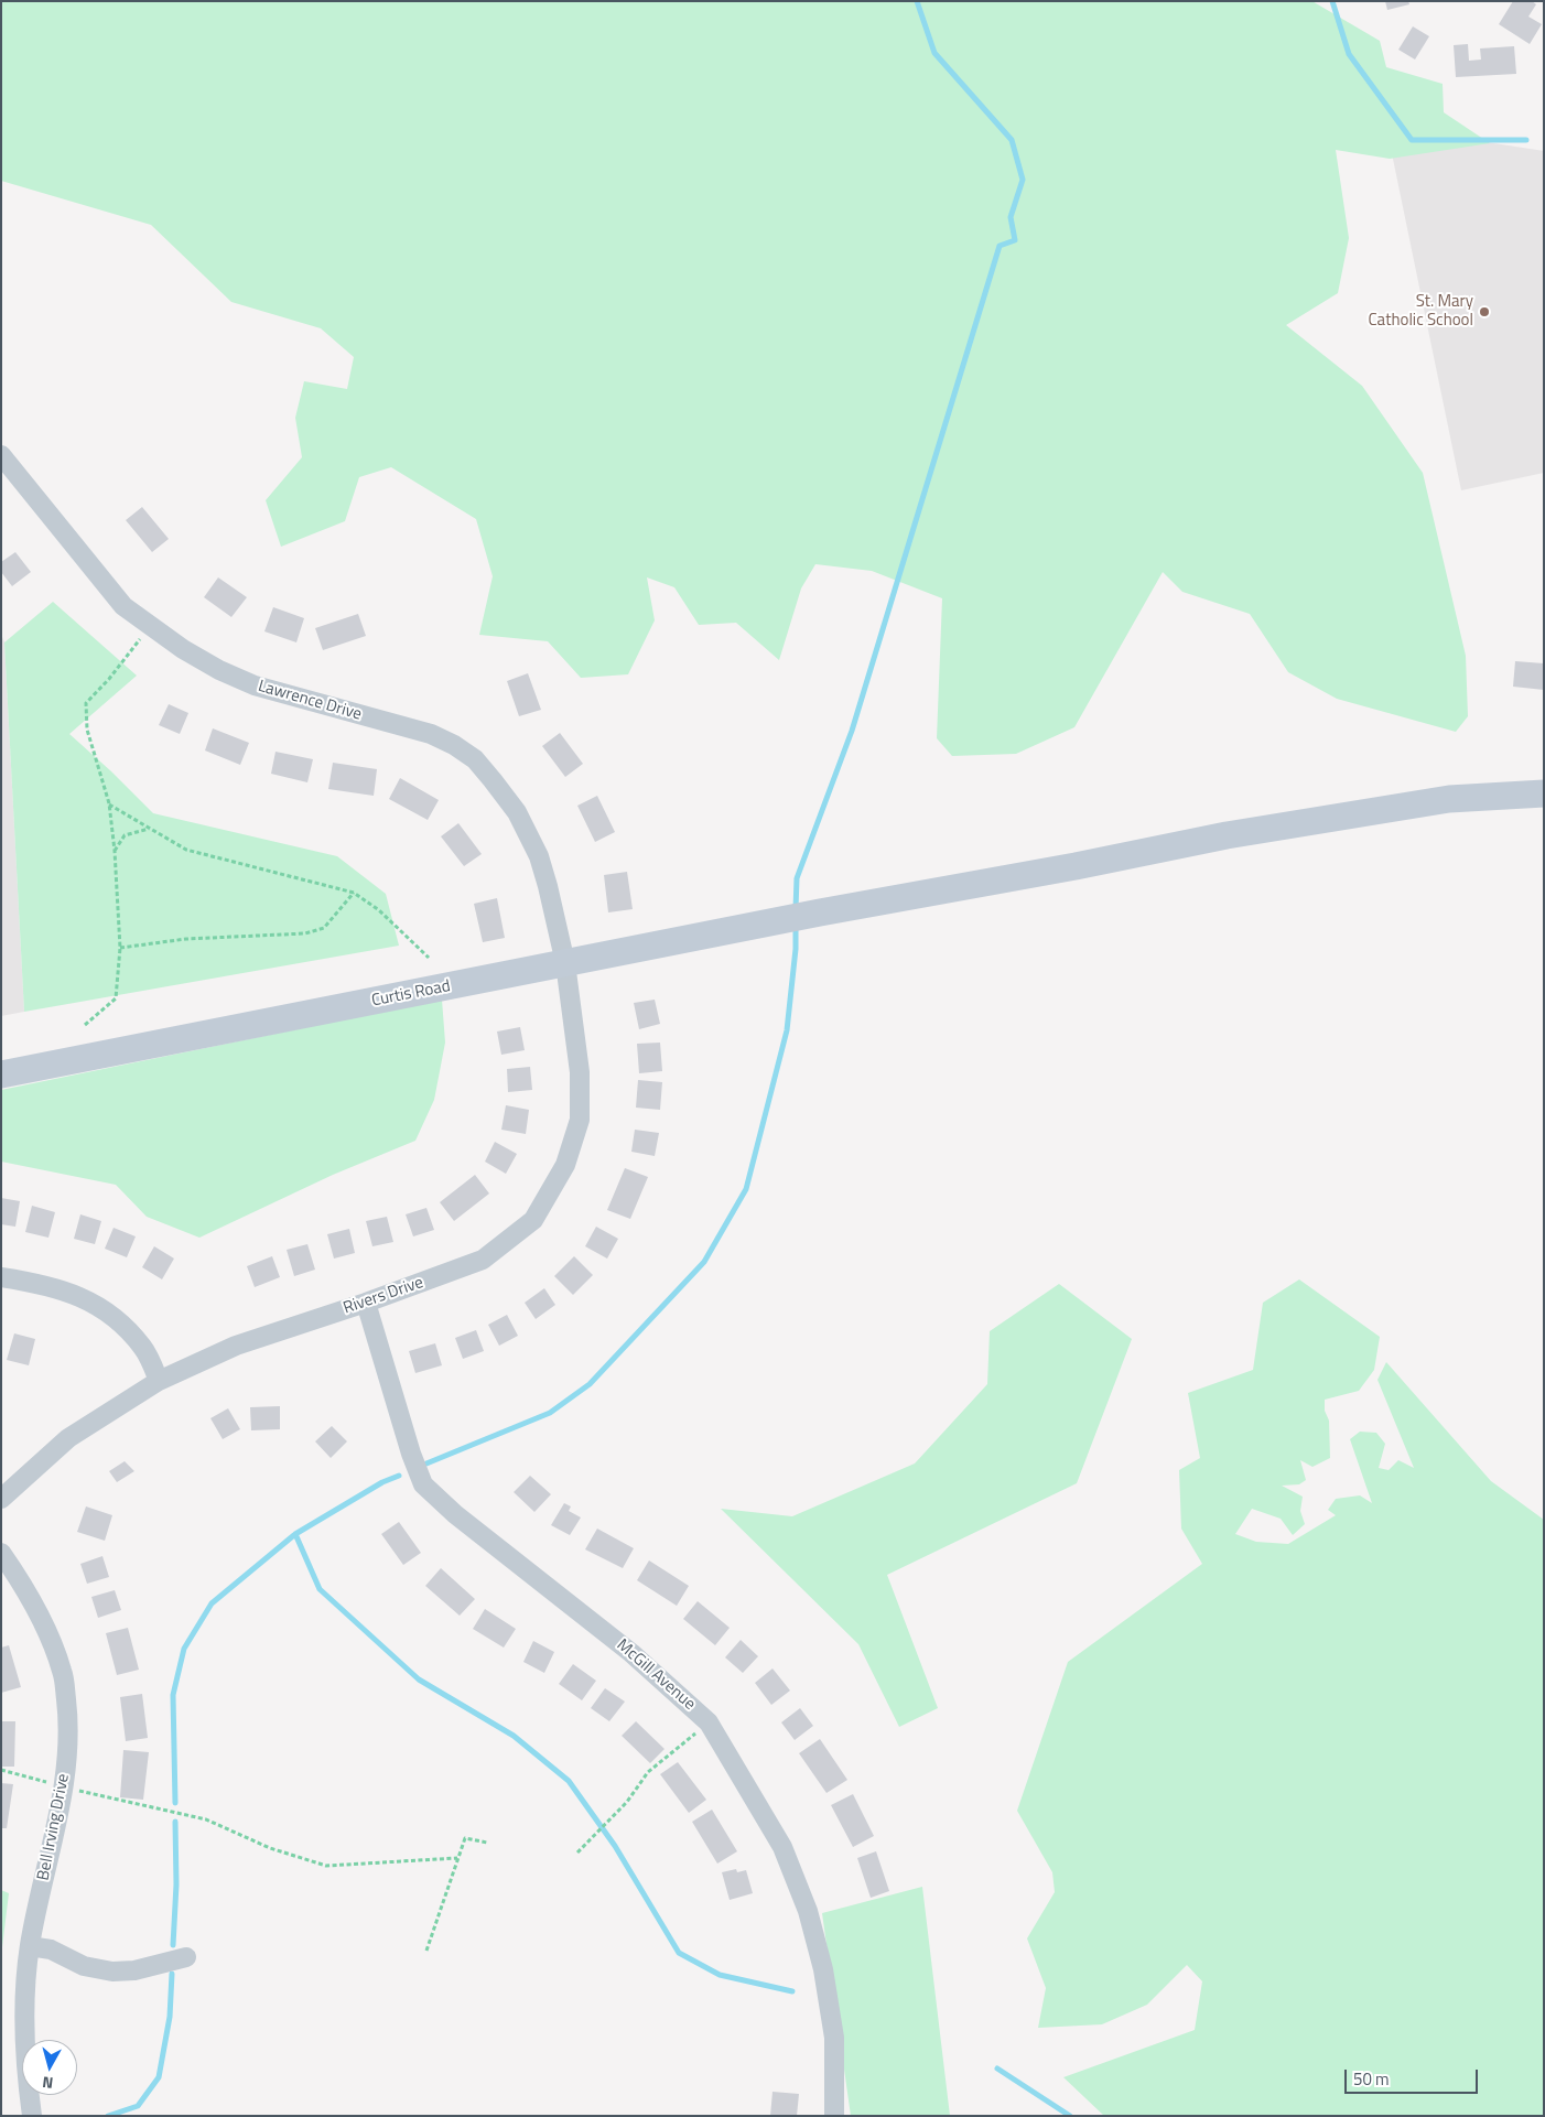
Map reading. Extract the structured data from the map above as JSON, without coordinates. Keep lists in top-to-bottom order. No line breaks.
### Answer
{"streets":{"main road":["Curtis Road"],"street":["Lawrence Drive","Rivers Drive","McGill Avenue","Bell Irving Drive"]},"crossings":[["Lawrence Drive","Curtis Road"],["Lawrence Drive","Rivers Drive"],["Curtis Road","Rivers Drive"],["Rivers Drive","McGill Avenue"]],"places":["St. Mary Catholic School"],"scale_bar":"50 m","north":"bottom"}
